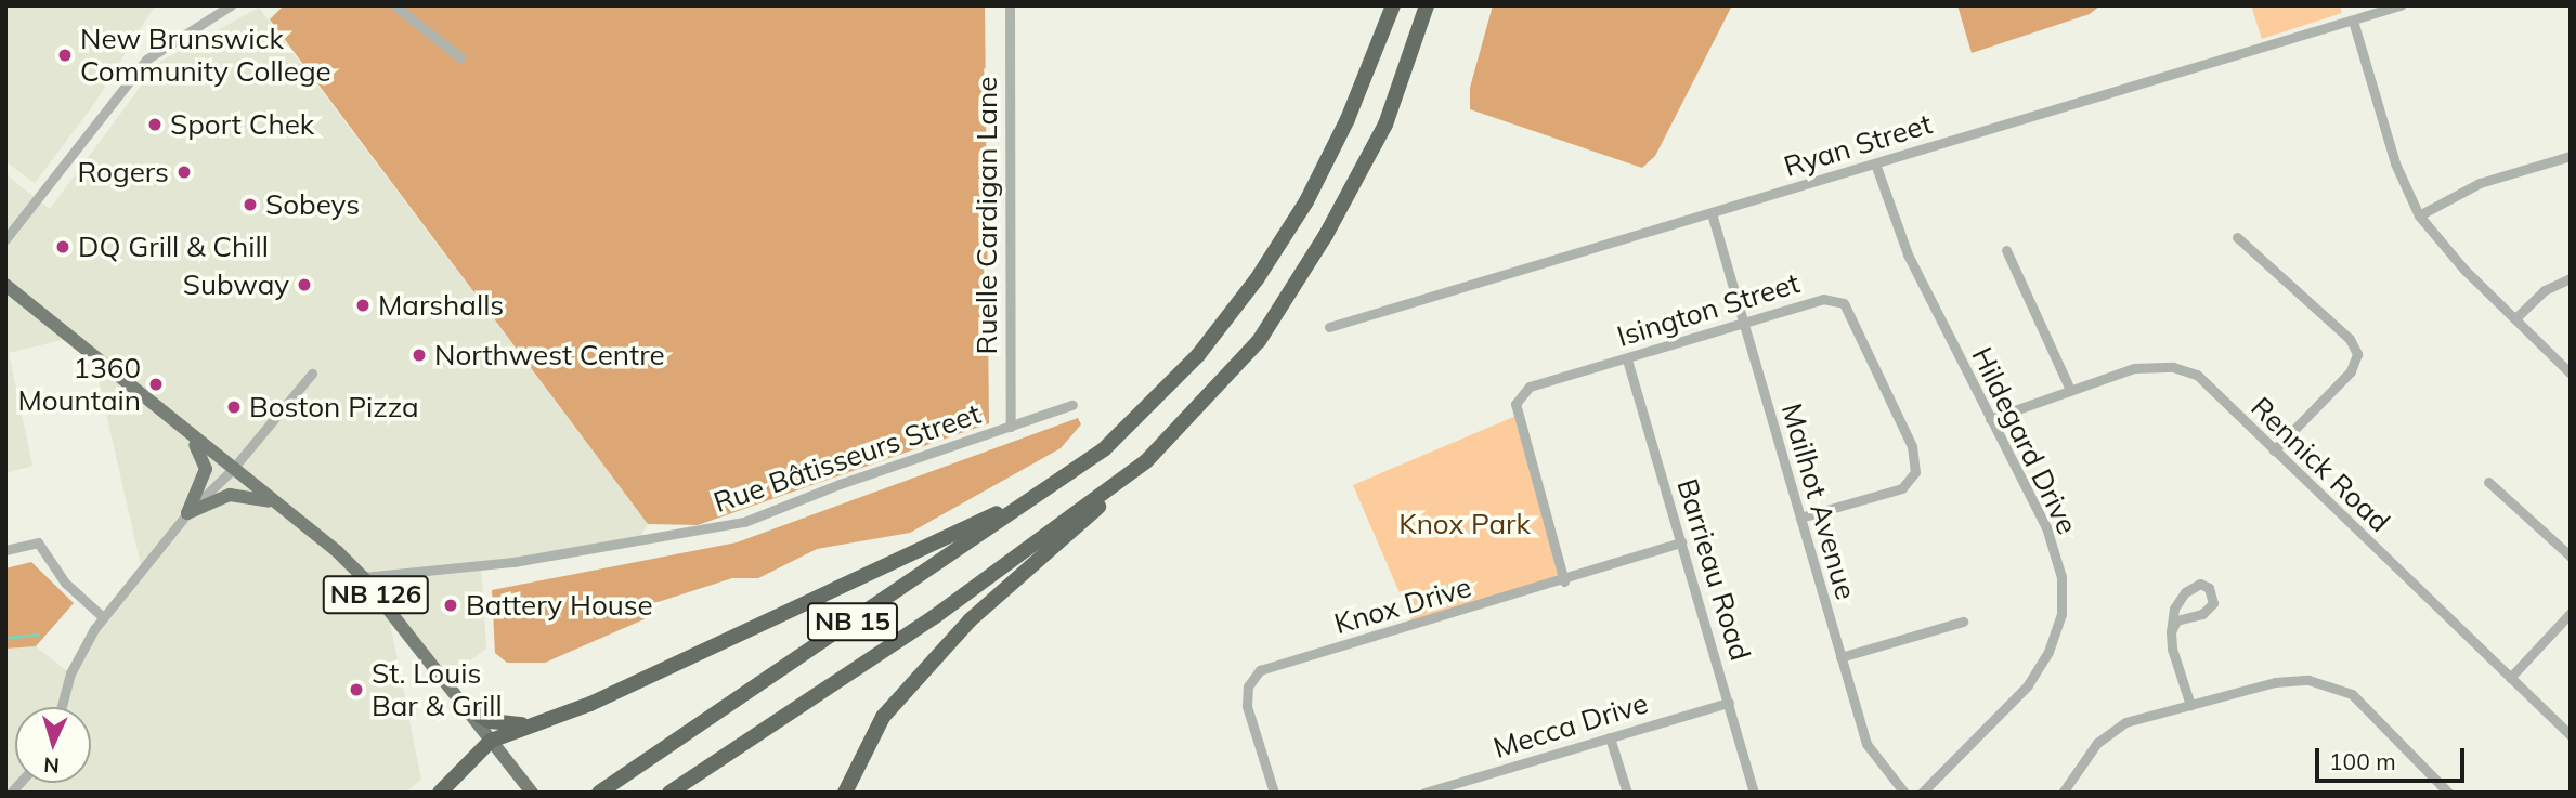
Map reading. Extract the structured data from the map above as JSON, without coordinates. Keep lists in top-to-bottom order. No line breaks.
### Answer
{"streets":{"highway":["NB 15"],"main road":["NB 126"],"street":["Ryan Street","Ruelle Cardigan Lane","Isington Street","Hildegard Drive","Rue Bâtisseurs Street","Rennick Road","Mailhot Avenue","Barrieau Road","Knox Drive","Mecca Drive"]},"crossings":[["Ryan Street","Hildegard Drive"],["Ryan Street","Mailhot Avenue"],["Ruelle Cardigan Lane","Rue Bâtisseurs Street"],["Isington Street","Mailhot Avenue"],["Isington Street","Barrieau Road"],["Isington Street","Knox Drive"],["Hildegard Drive","Rennick Road"],["Rue Bâtisseurs Street","NB 126"],["Barrieau Road","Knox Drive"],["Barrieau Road","Mecca Drive"]],"parks":["Knox Park"],"places":["New Brunswick Community College","Sport Chek","Rogers","Sobeys","DQ Grill & Chill","Subway","Marshalls","Northwest Centre","1360 Mountain","Boston Pizza","Battery House","St. Louis Bar & Grill"],"scale_bar":"100 m","north":"bottom"}
